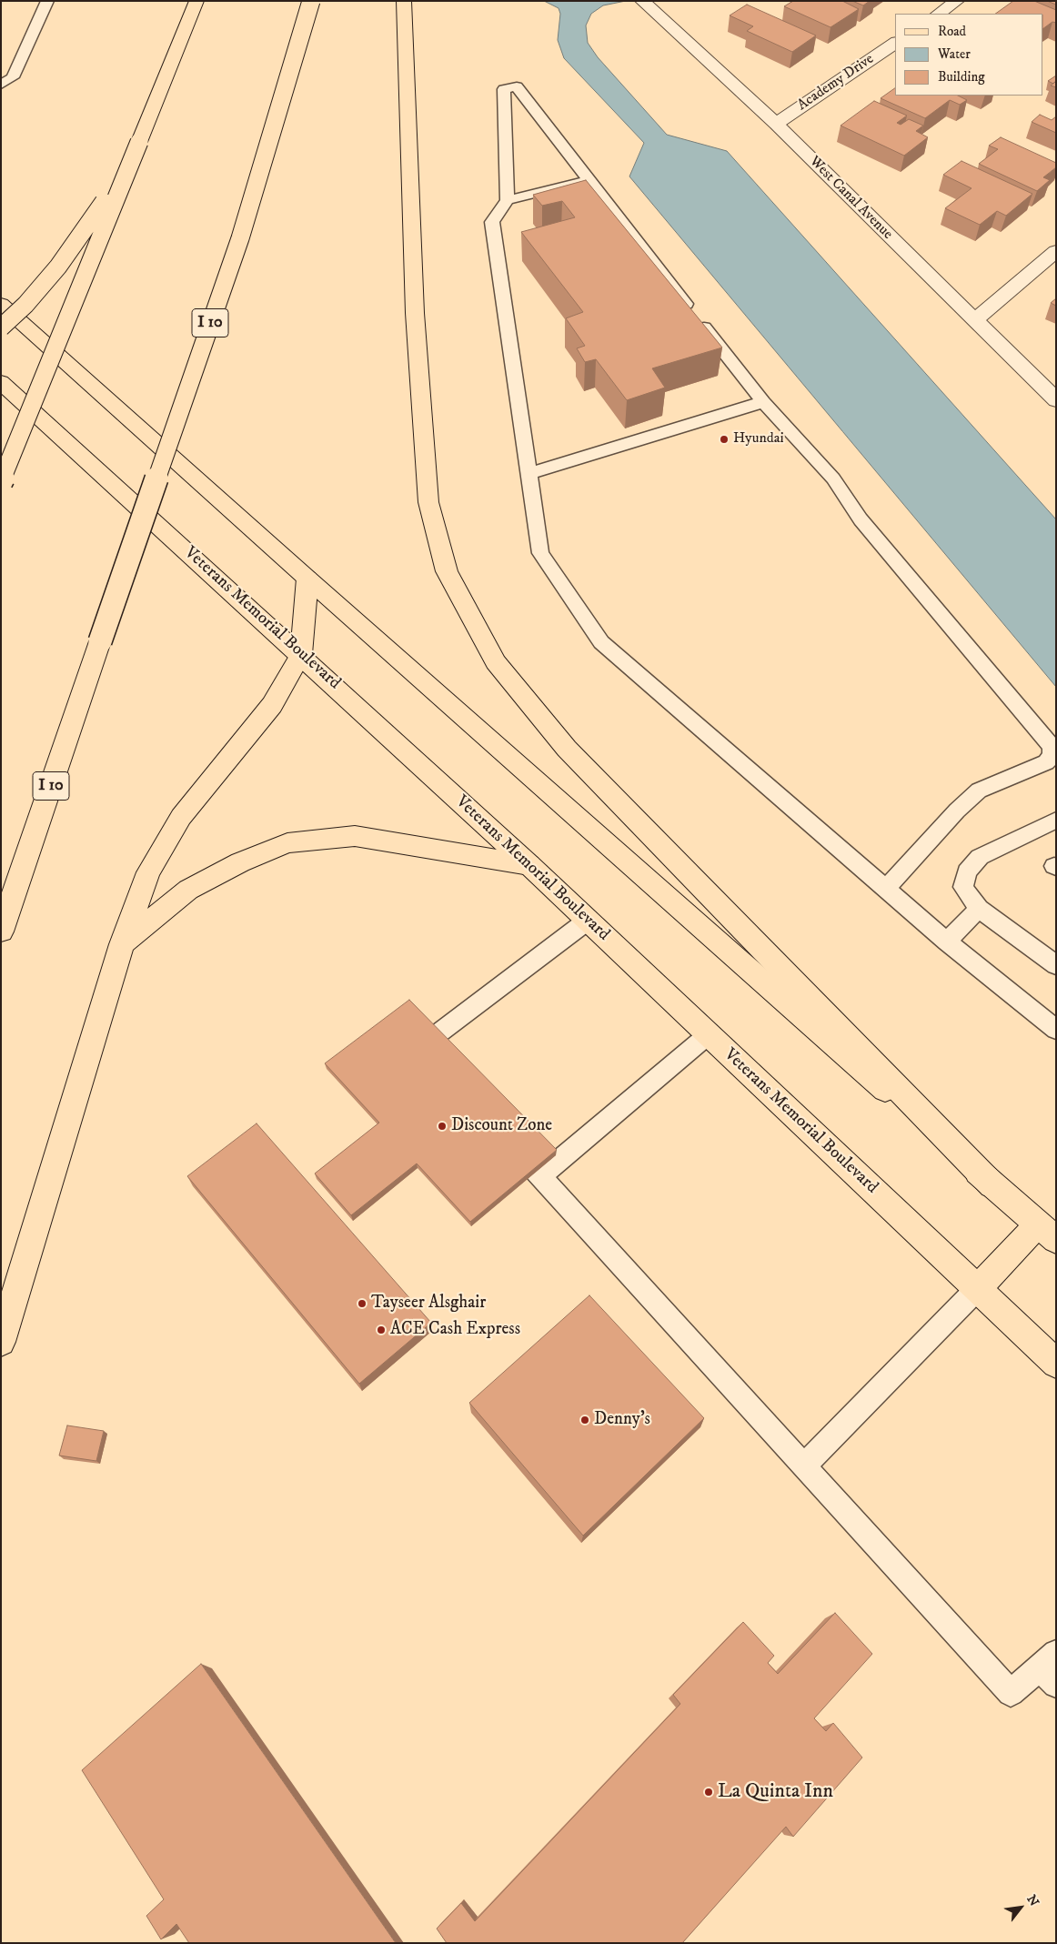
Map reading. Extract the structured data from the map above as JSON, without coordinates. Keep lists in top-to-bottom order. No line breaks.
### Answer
{"streets":{"main road":["I 10","Veterans Memorial Boulevard"],"street":["Academy Drive","West Canal Avenue"]},"crossings":[["Academy Drive","West Canal Avenue"]],"places":["Hyundai","Discount Zone","Tayseer Alsghair","ACE Cash Express","Denny's","La Quinta Inn"],"legend":["Road","Water","Building"],"north":"top right"}
